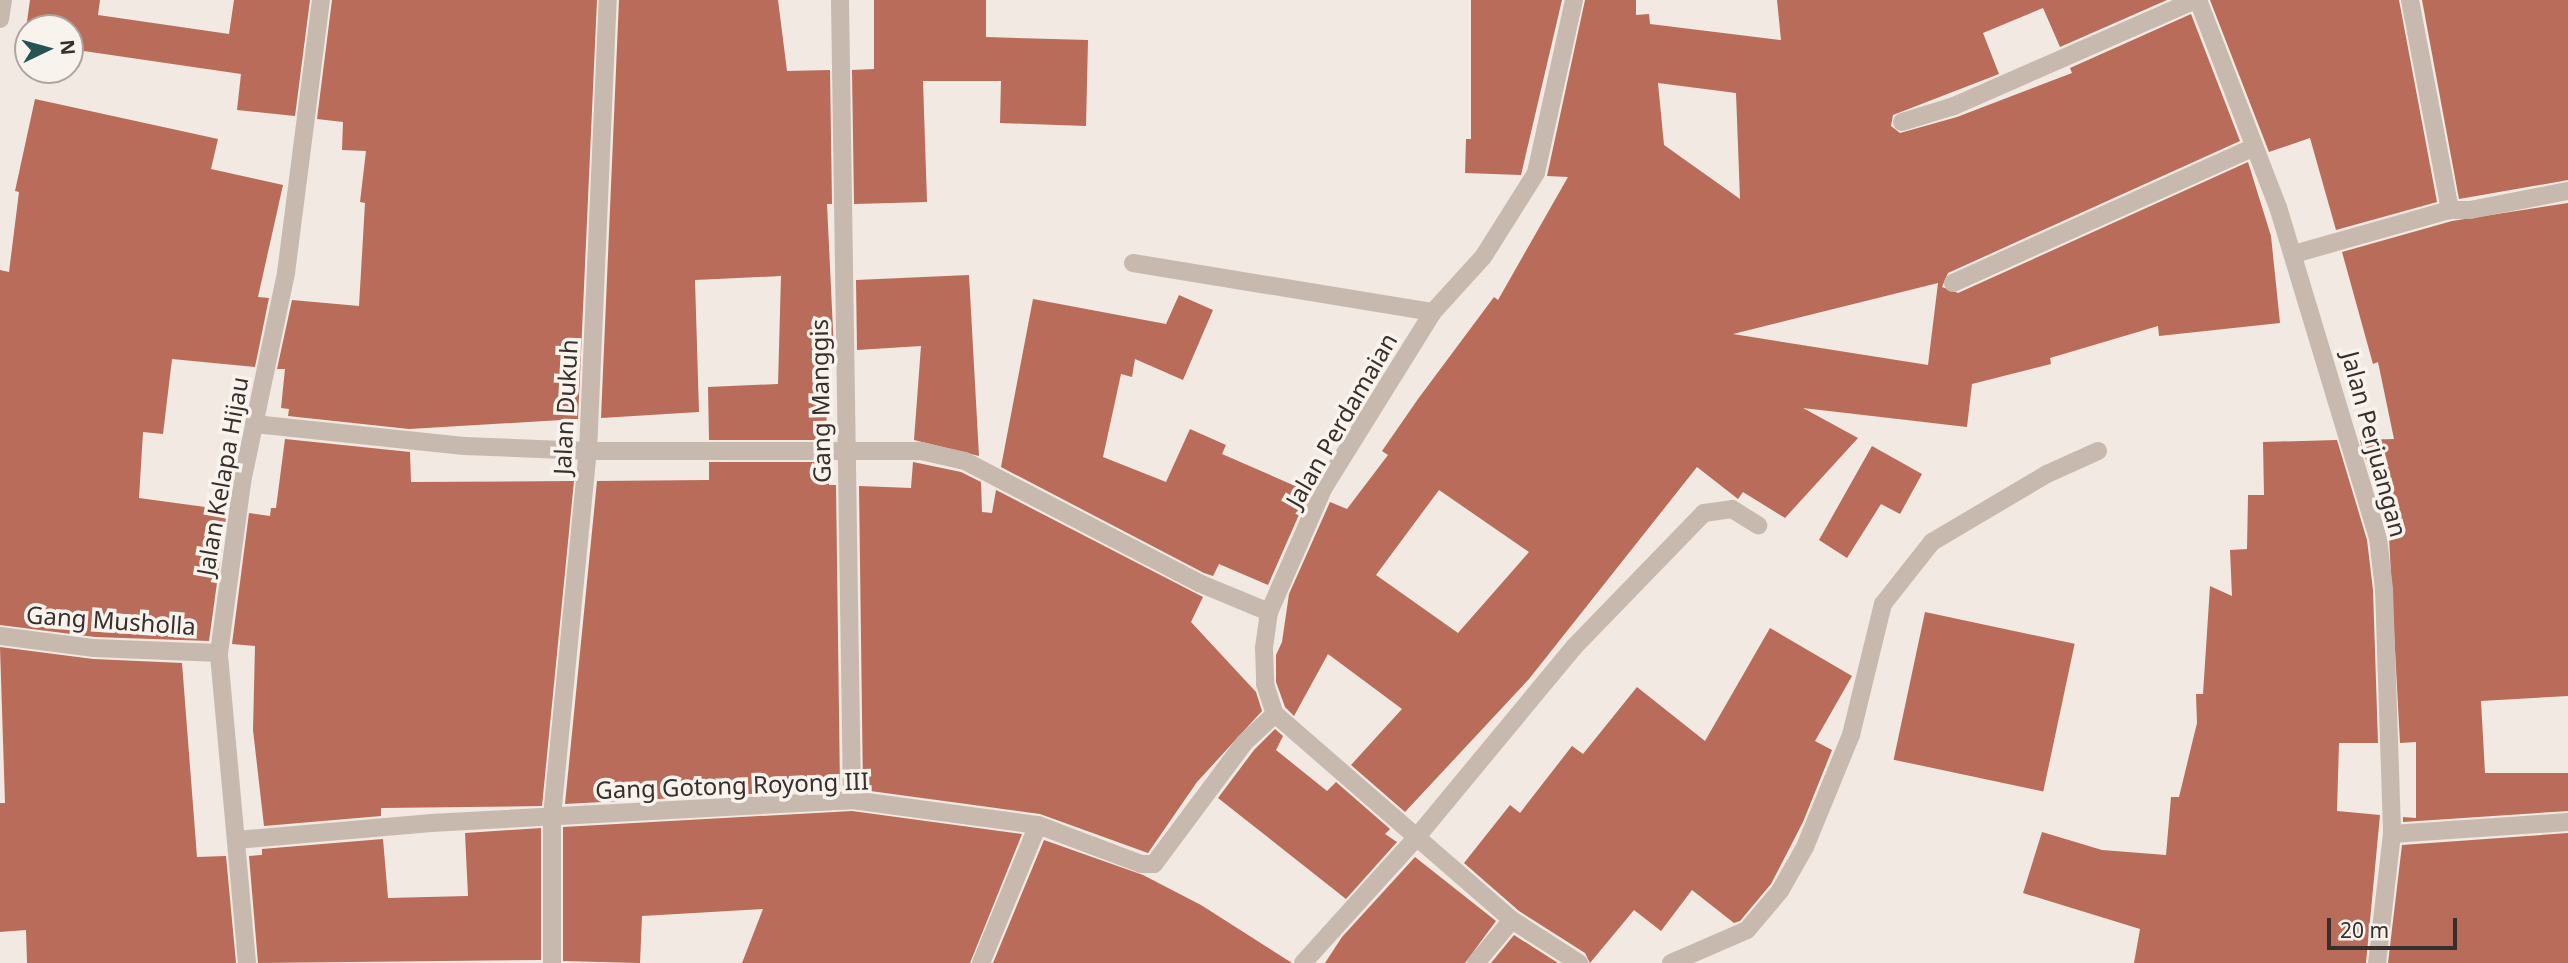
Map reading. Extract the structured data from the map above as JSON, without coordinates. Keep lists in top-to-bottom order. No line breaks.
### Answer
{"streets":{"street":["Gang Manggis","Jalan Dukuh","Jalan Perdamaian","Jalan Perjuangan","Jalan Kelapa Hijau","Gang Musholla","Gang Gotong Royong III"]},"crossings":[["Gang Manggis","Gang Gotong Royong III"],["Jalan Dukuh","Gang Gotong Royong III"],["Jalan Perdamaian","Gang Gotong Royong III"],["Jalan Kelapa Hijau","Gang Musholla"],["Jalan Kelapa Hijau","Gang Gotong Royong III"]],"scale_bar":"20 m","north":"right"}
